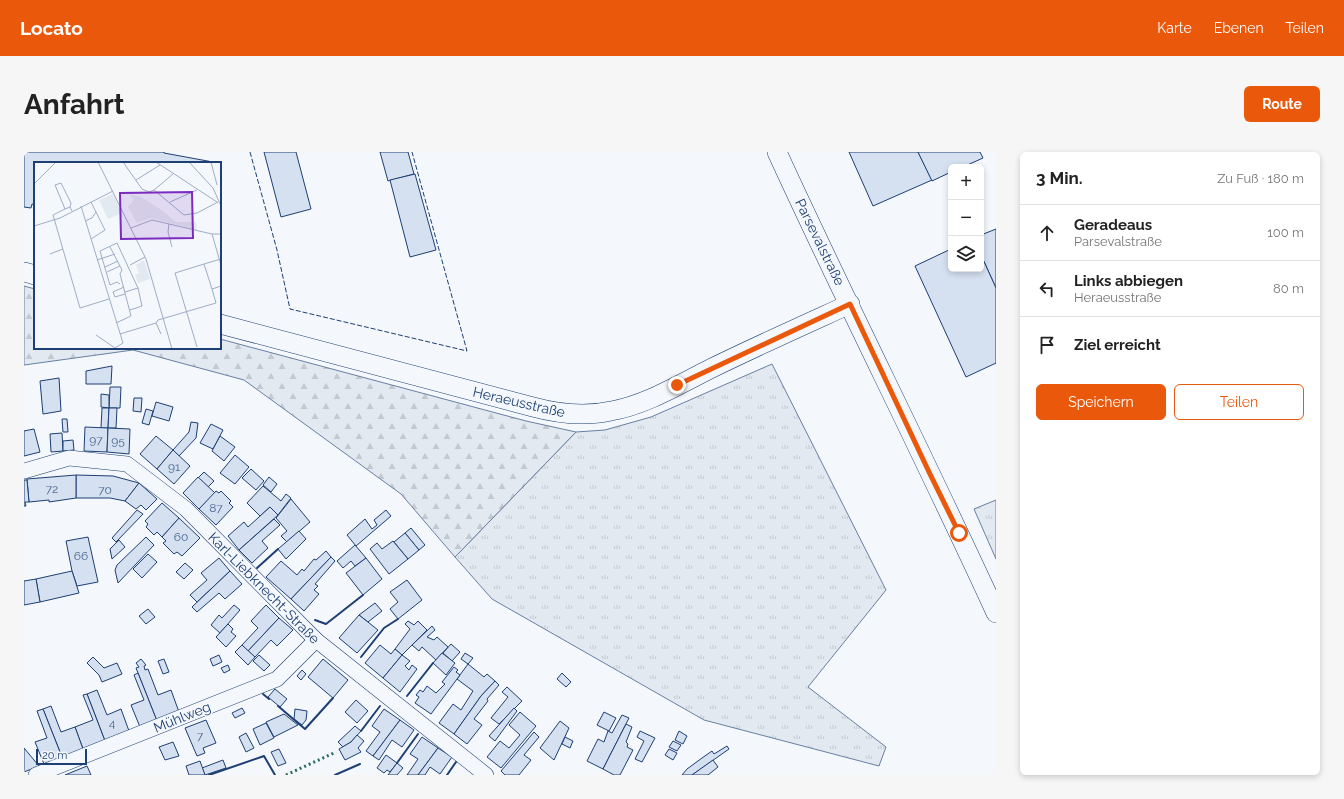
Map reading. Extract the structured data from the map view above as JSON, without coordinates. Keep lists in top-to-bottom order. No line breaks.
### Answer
{"streets":{"street":["Parsevalstraße","Heraeusstraße","Karl-Liebknecht-Straße","Mühlweg"]},"crossings":[["Parsevalstraße","Heraeusstraße"],["Karl-Liebknecht-Straße","Mühlweg"]],"house_numbers":["97","95","91","72","70","87","60","66","4","7"],"scale_bar":"20 m","page":{"header":"Locato","nav":["Karte","Ebenen","Teilen"],"buttons":["Route",["Speichern","Teilen"]],"title":"Anfahrt","heading":["3 Min.","Zu Fuß · 180 m"],"map_buttons":["+","−"],"list":[["Geradeaus","Parsevalstraße","100 m"],["Links abbiegen","Heraeusstraße","80 m"],"Ziel erreicht"],"scale":"20 m"}}
